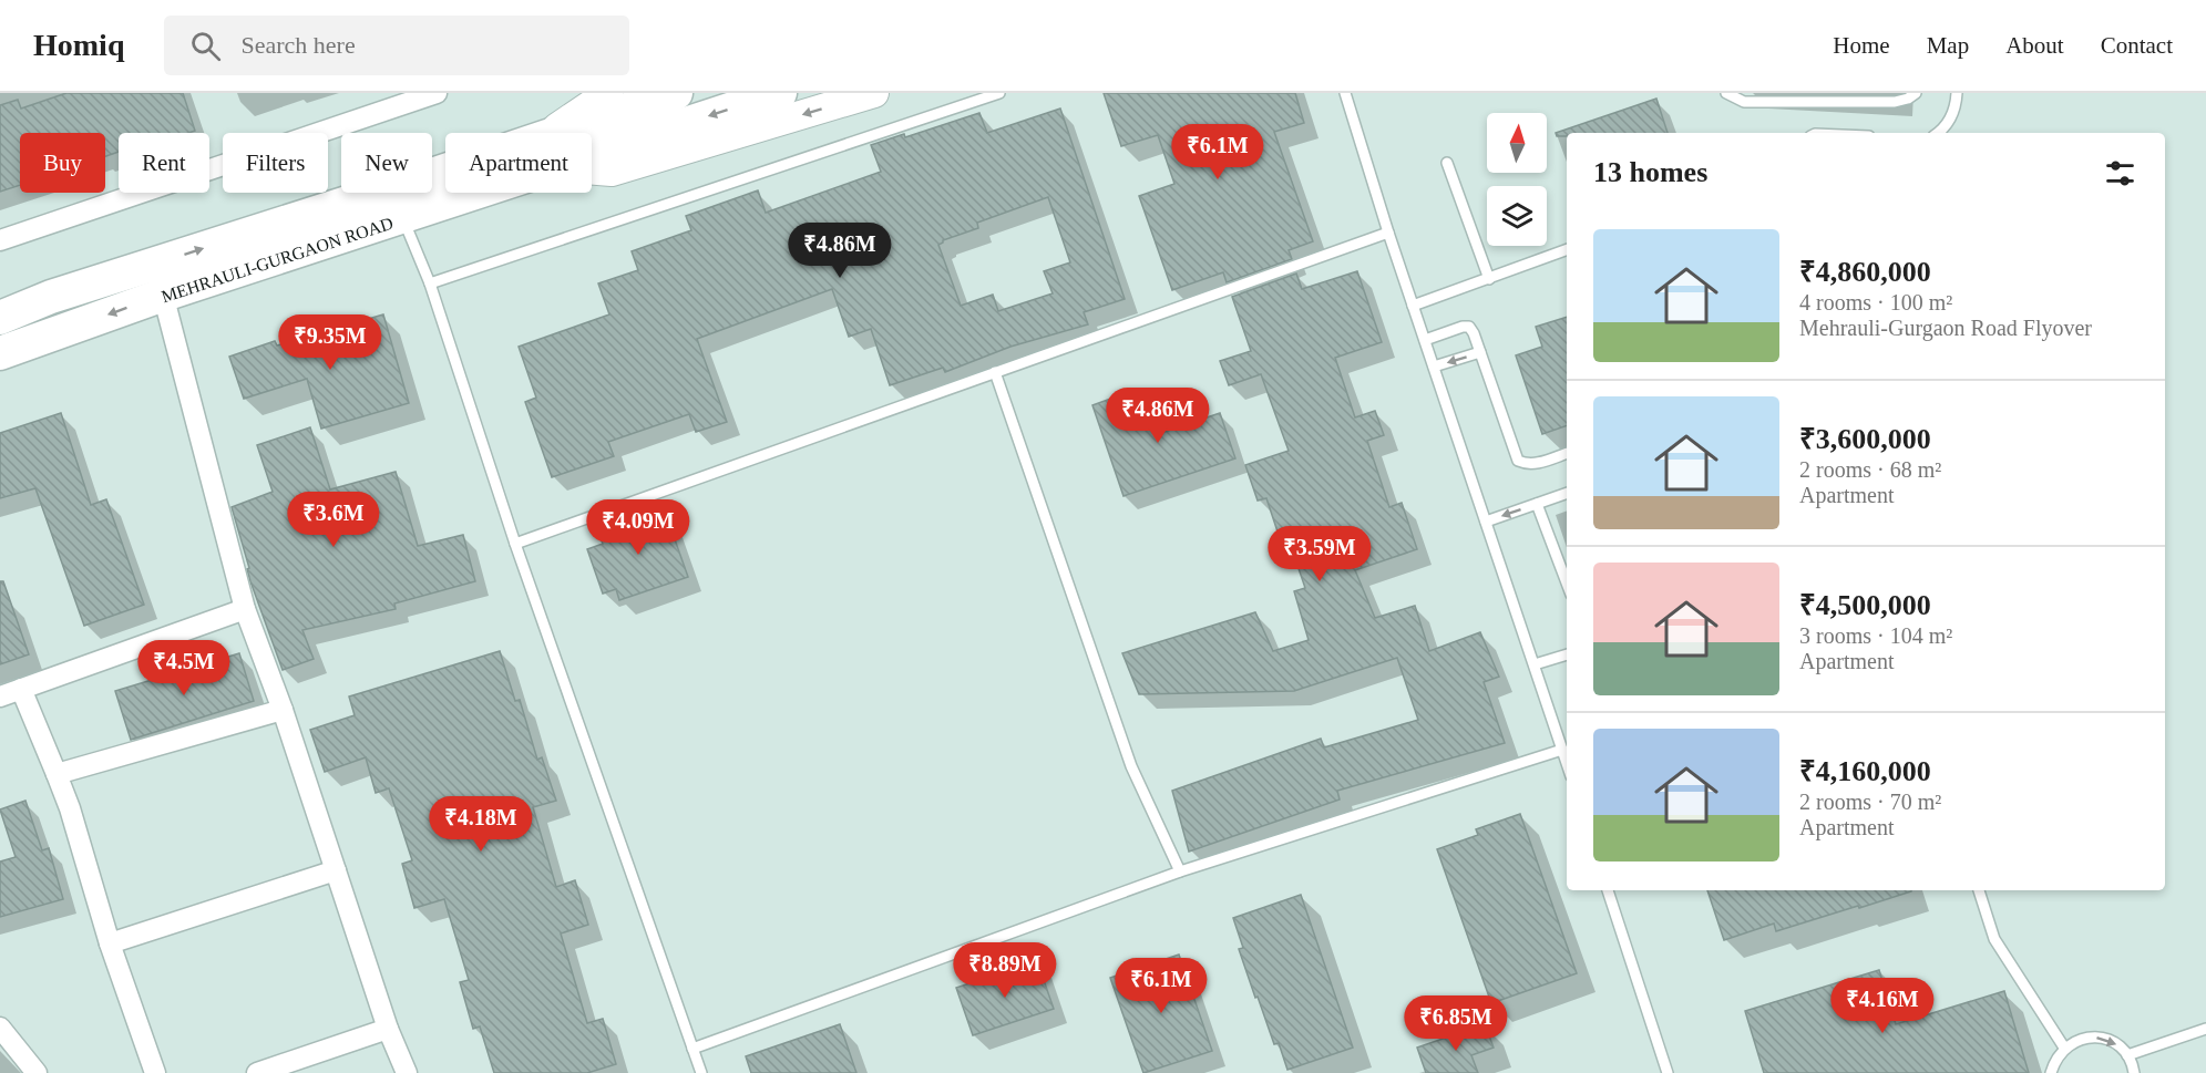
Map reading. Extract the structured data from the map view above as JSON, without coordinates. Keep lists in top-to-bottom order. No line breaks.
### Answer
{"streets":{"main road":["MEHRAULI-GURGAON ROAD"]},"north":"top","page":{"header":"Homiq","search":"Search here","nav":["Home","Map","About","Contact"],"price":["₹6.1M","₹4.86M","₹9.35M","₹4.86M","₹3.6M","₹4.09M","₹3.59M","₹4.5M","₹4.18M","₹8.89M","₹6.1M","₹4.16M","₹6.85M"],"chip":["Buy","Rent","Filters","New","Apartment"],"heading":"13 homes","list":[{"name":"₹4,860,000","note":"4 rooms · 100 m² · Mehrauli-Gurgaon Road Flyover"},{"name":"₹3,600,000","note":"2 rooms · 68 m² · Apartment"},{"name":"₹4,500,000","note":"3 rooms · 104 m² · Apartment"},{"name":"₹4,160,000","note":"2 rooms · 70 m² · Apartment"}]}}
